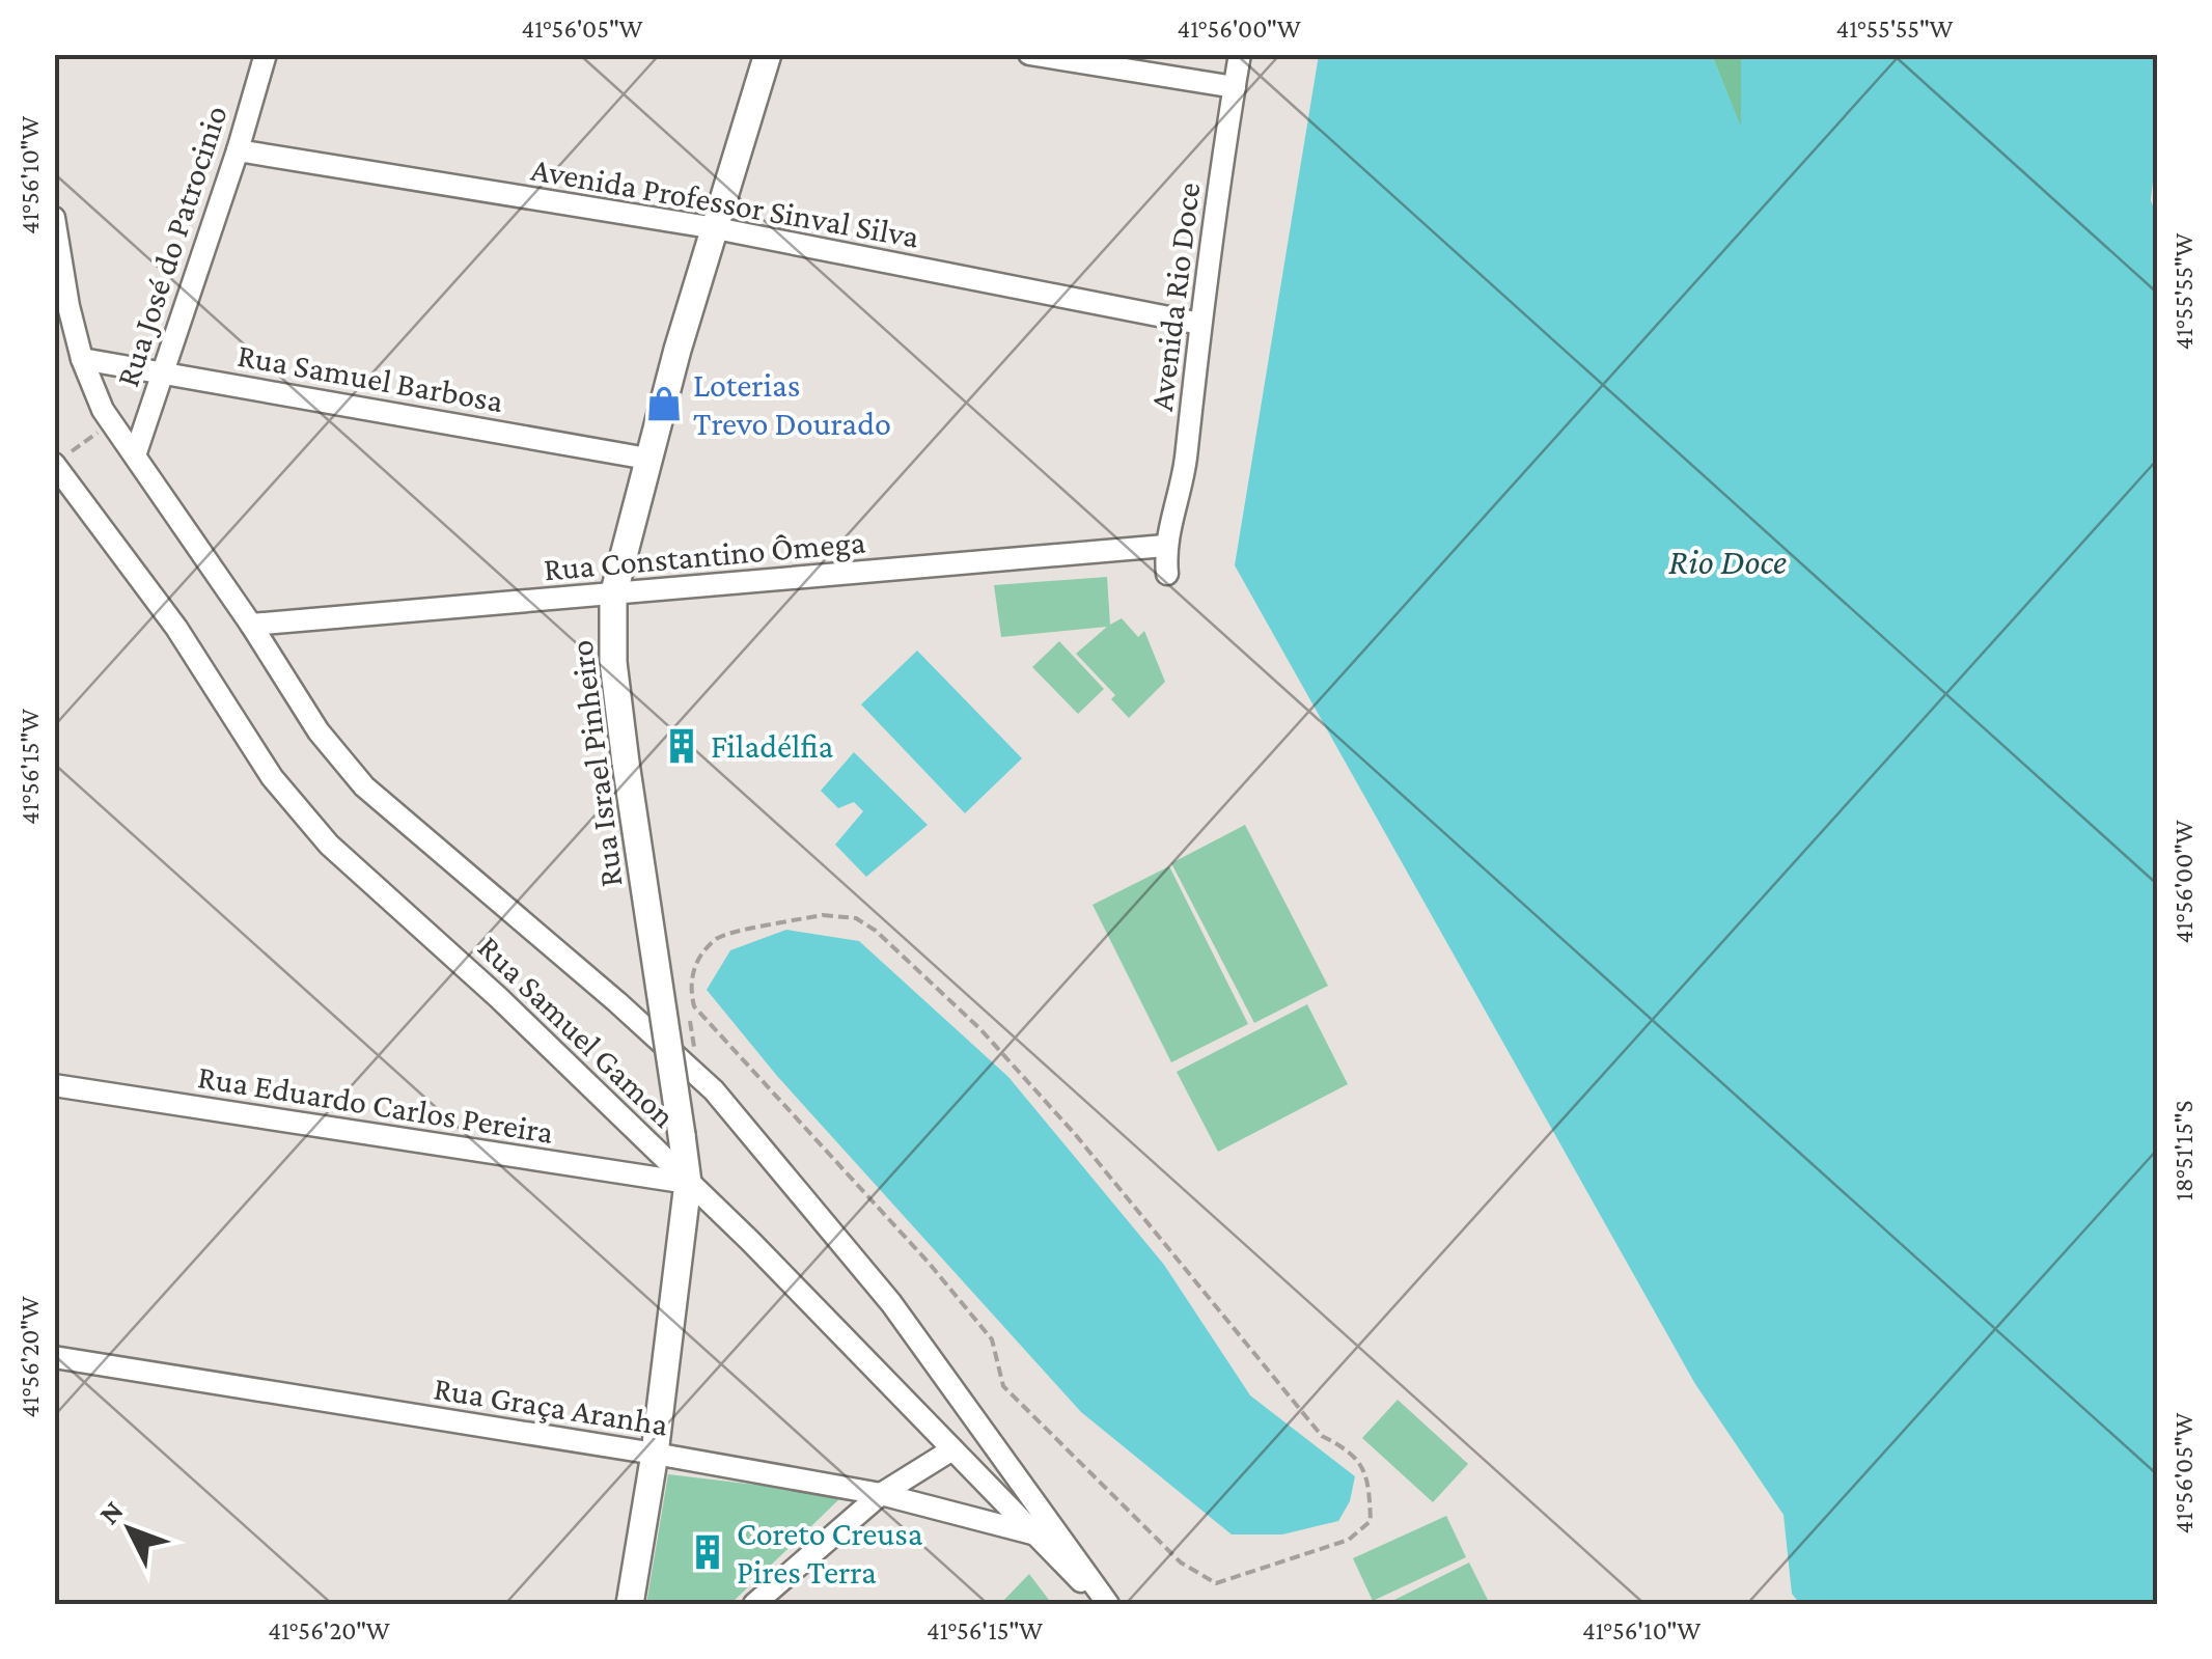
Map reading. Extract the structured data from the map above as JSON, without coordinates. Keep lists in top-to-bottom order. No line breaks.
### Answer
{"streets":{"main road":["Rua Israel Pinheiro"],"street":["Avenida Professor Sinval Silva","Rua José do Patrocinio","Avenida Rio Doce","Rua Samuel Barbosa","Rua Constantino Ômega","Rua Samuel Gamon","Rua Eduardo Carlos Pereira","Rua Graça Aranha"]},"crossings":[["Avenida Professor Sinval Silva","Rua José do Patrocinio"],["Avenida Professor Sinval Silva","Avenida Rio Doce"],["Avenida Professor Sinval Silva","Rua Israel Pinheiro"],["Rua José do Patrocinio","Rua Samuel Barbosa"],["Avenida Rio Doce","Rua Constantino Ômega"],["Rua Samuel Barbosa","Rua Israel Pinheiro"],["Rua Constantino Ômega","Rua Israel Pinheiro"],["Rua Israel Pinheiro","Rua Samuel Gamon"],["Rua Israel Pinheiro","Rua Eduardo Carlos Pereira"],["Rua Israel Pinheiro","Rua Graça Aranha"],["Rua Samuel Gamon","Rua Eduardo Carlos Pereira"],["Rua Samuel Gamon","Rua Graça Aranha"]],"water":["Rio Doce"],"places":{"shop":["Loterias Trevo Dourado"],"building":["Filadélfia","Coreto Creusa Pires Terra"]},"north":"top left","coordinates":["41°56'05\"W","41°56'00\"W","41°55'55\"W","41°56'10\"W","41°56'15\"W","18°51'15\"S","41°56'20\"W"]}
